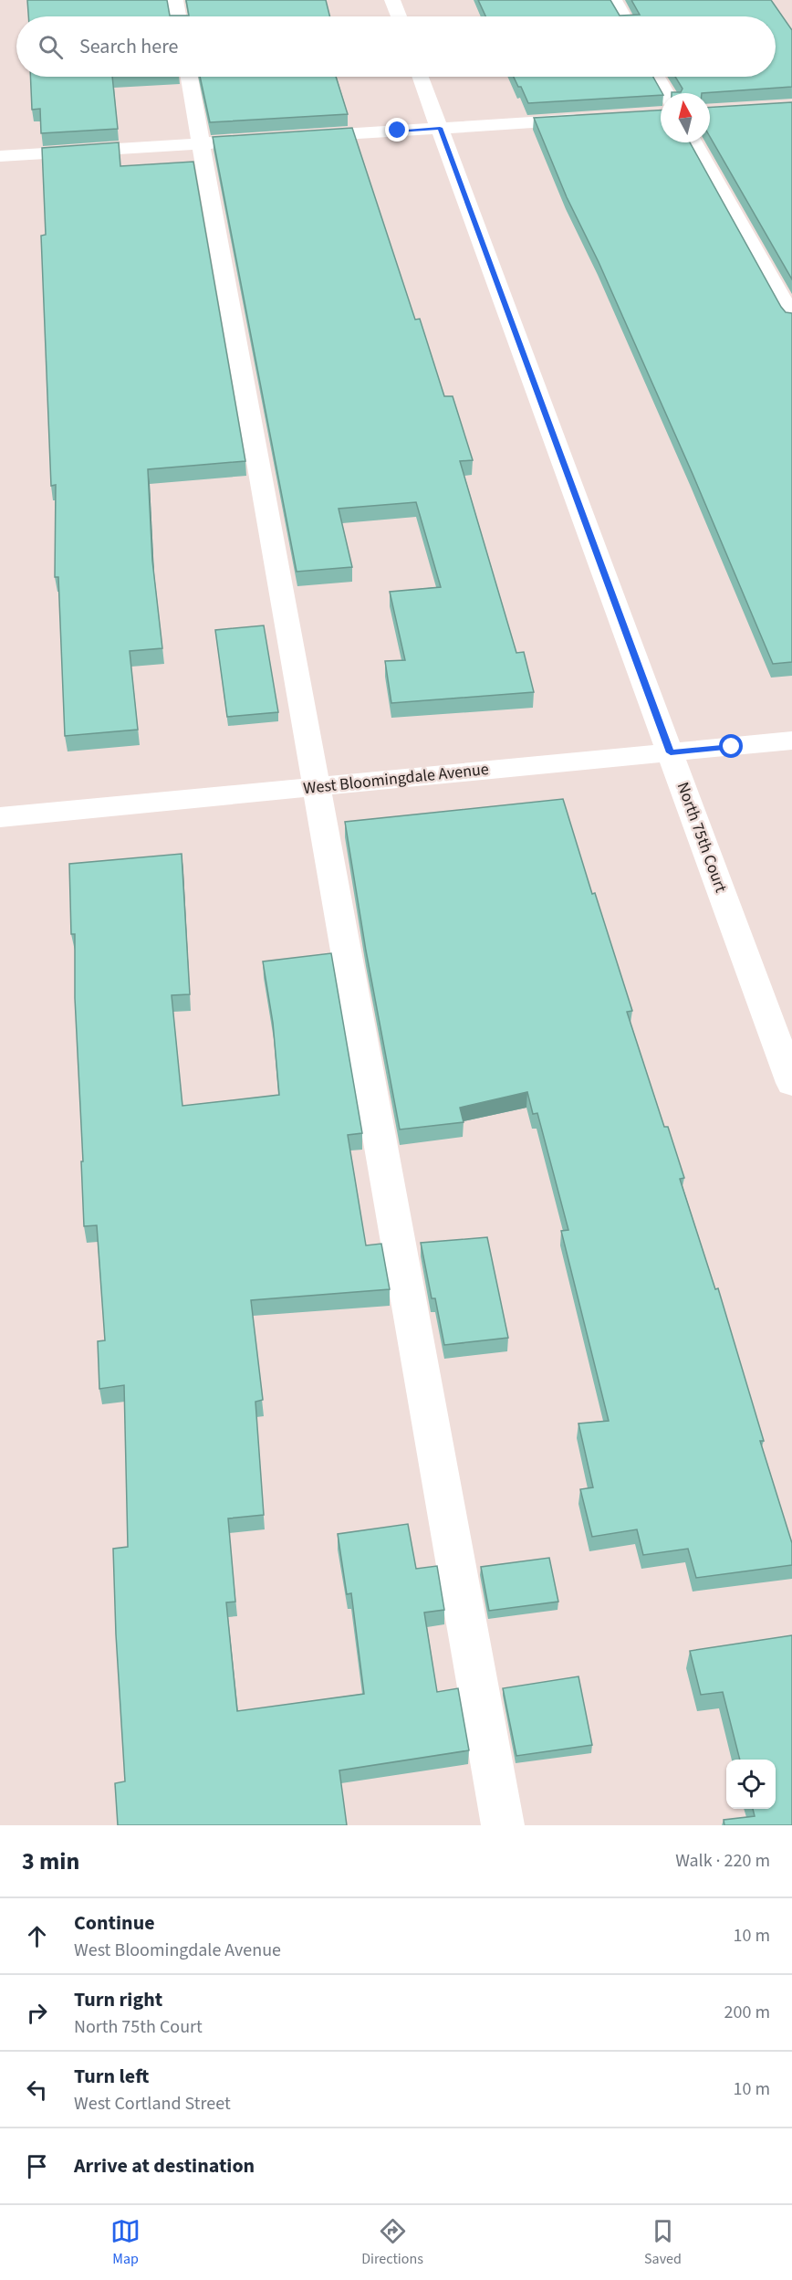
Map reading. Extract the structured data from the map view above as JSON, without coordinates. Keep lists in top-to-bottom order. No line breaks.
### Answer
{"streets":{"street":["West Bloomingdale Avenue","North 75th Court"]},"crossings":[["West Bloomingdale Avenue","North 75th Court"]],"north":"top","page":{"search":"Search here","heading":["3 min","Walk · 220 m"],"list":[["Continue","West Bloomingdale Avenue","10 m"],["Turn right","North 75th Court","200 m"],["Turn left","West Cortland Street","10 m"],"Arrive at destination"],"nav":["Map","Directions","Saved"]}}
